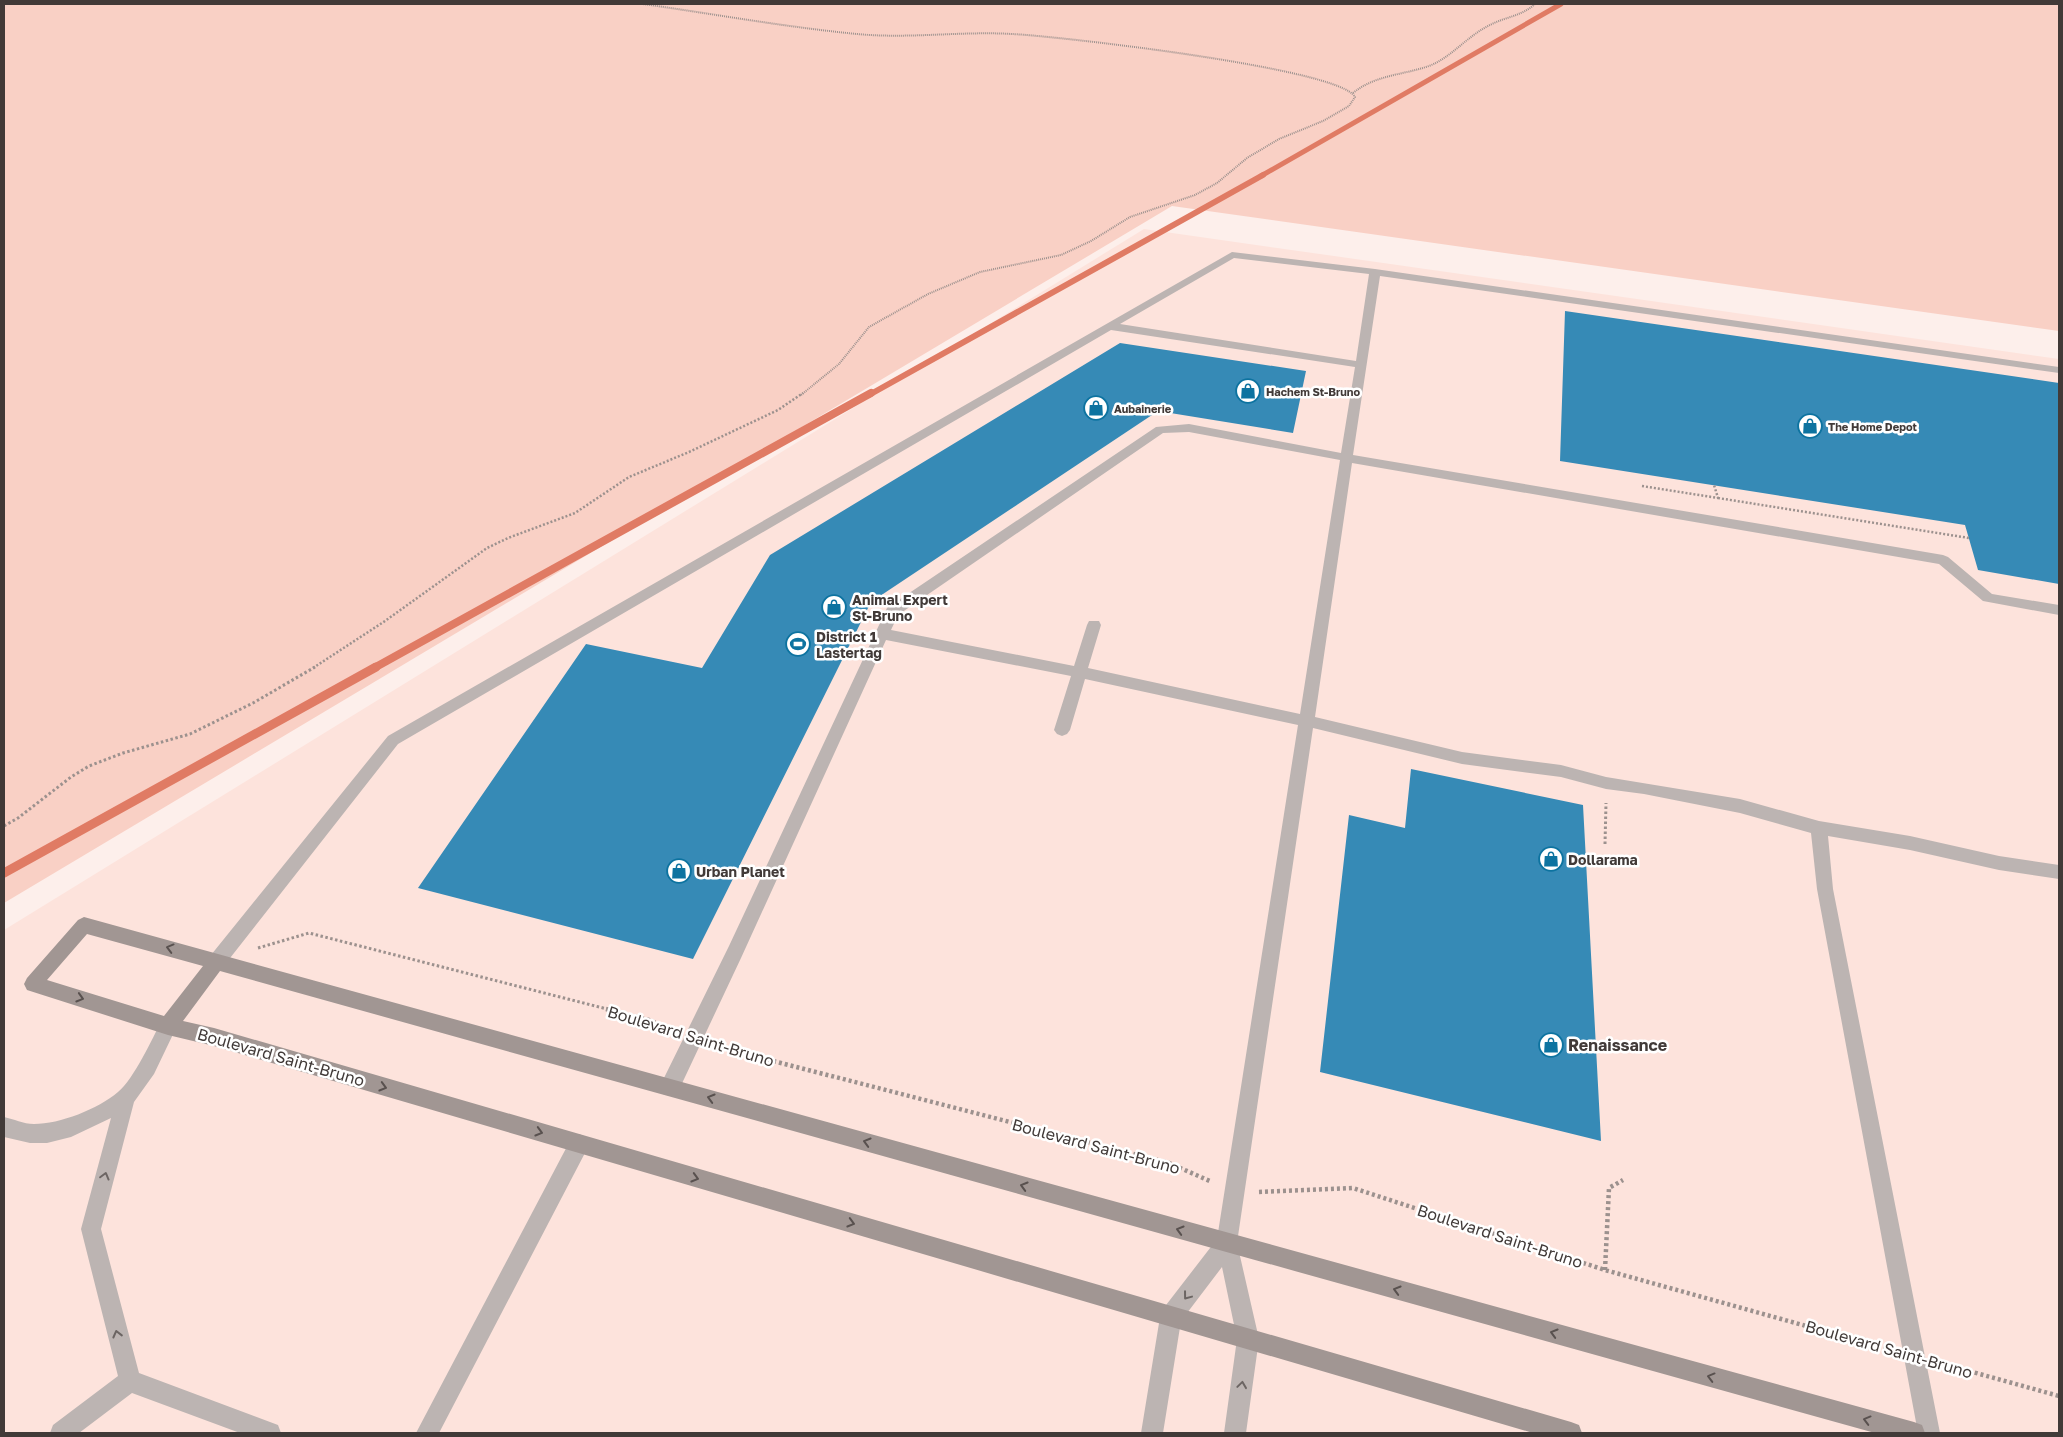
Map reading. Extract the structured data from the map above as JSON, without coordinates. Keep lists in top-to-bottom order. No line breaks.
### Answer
{"streets":{"street":["Boulevard Saint-Bruno"]},"places":{"shop":["Hachem St-Bruno","Aubainerie","The Home Depot","Animal Expert St-Bruno","Dollarama","Urban Planet","Renaissance"],"sports":["District 1 Lastertag"]}}
